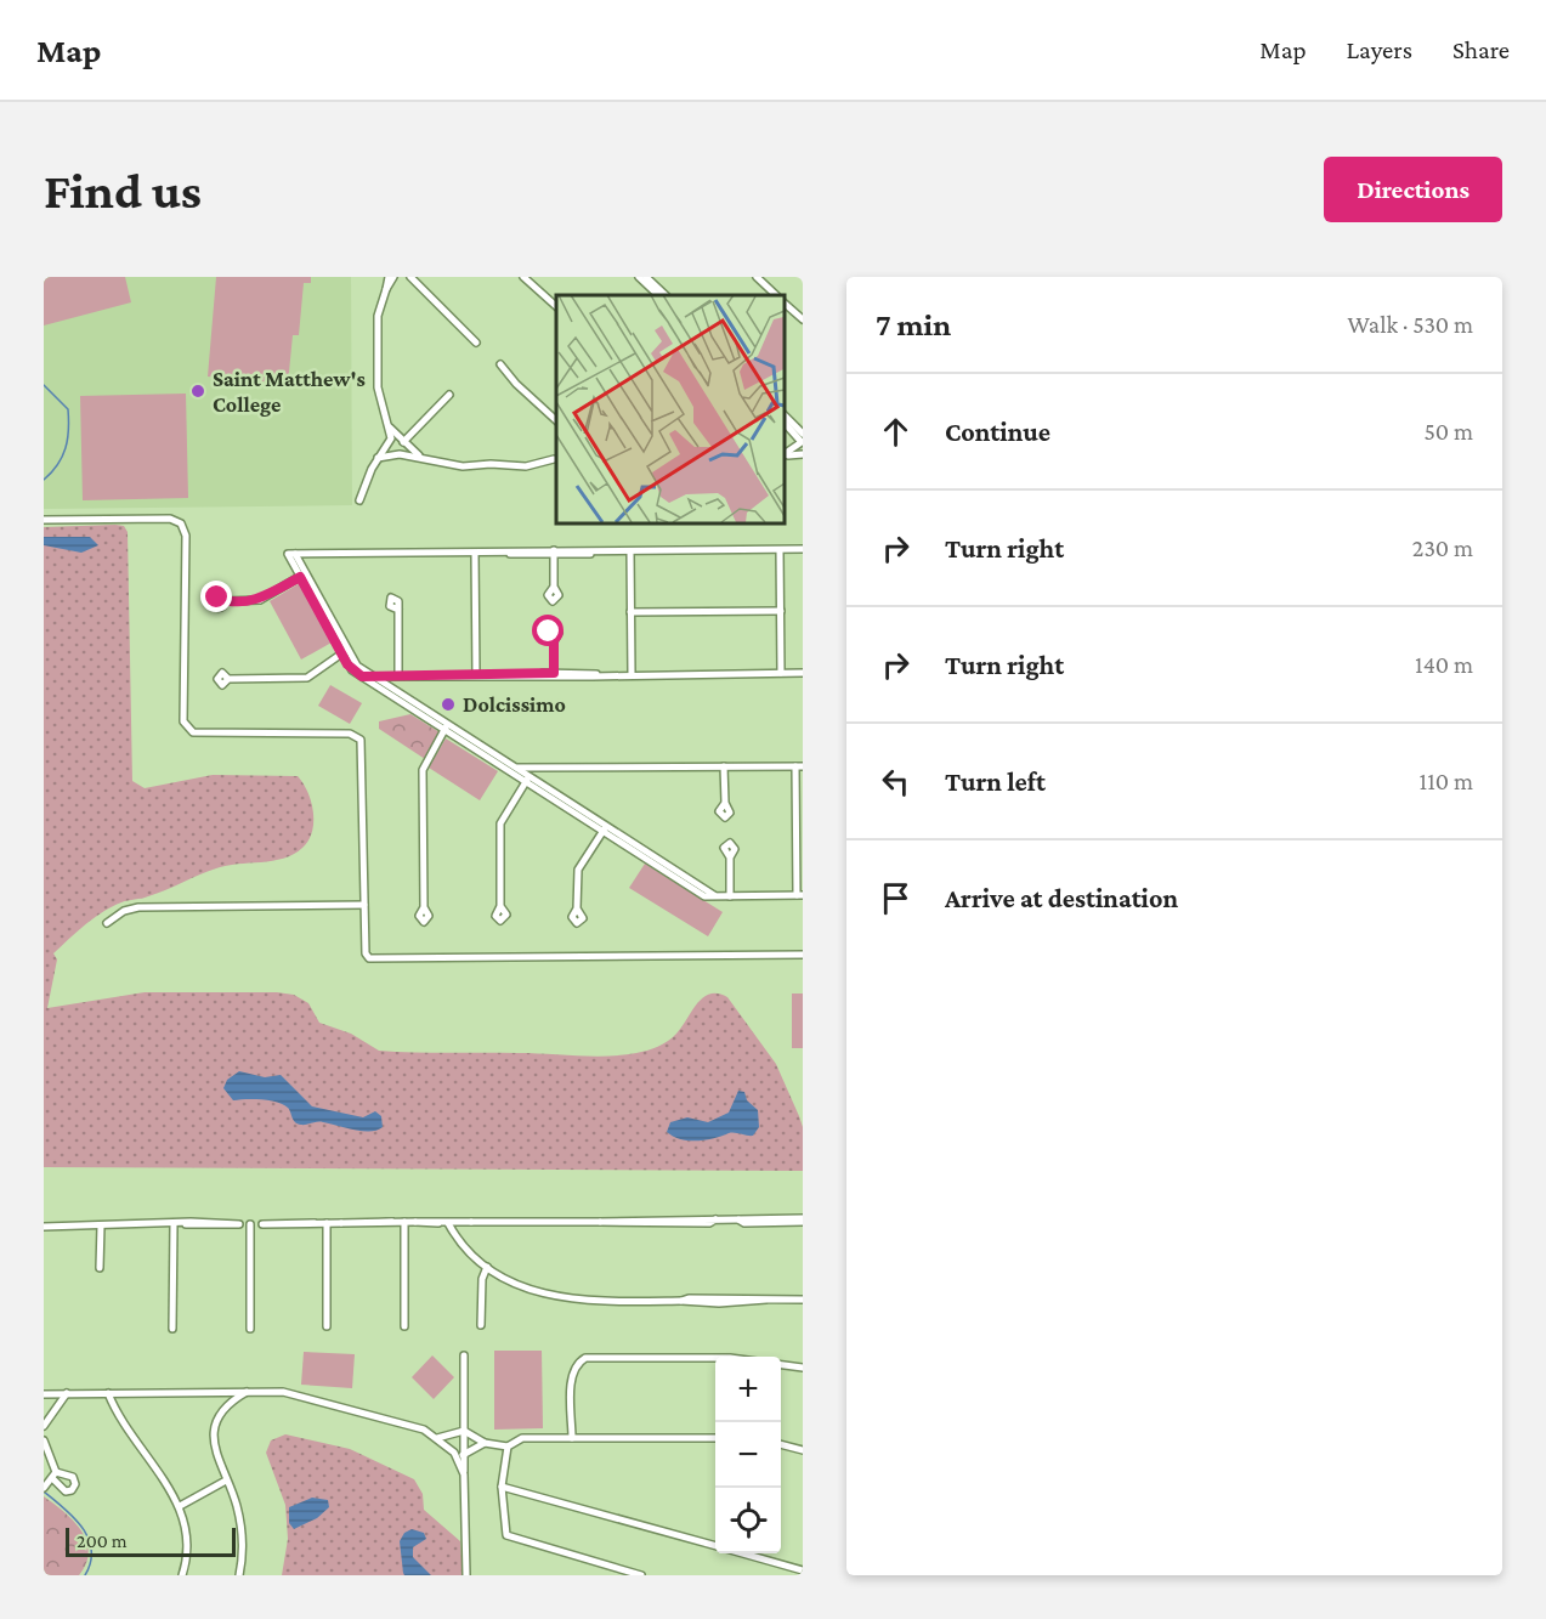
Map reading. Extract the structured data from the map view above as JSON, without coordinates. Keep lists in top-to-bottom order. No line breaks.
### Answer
{"places":["Saint Matthew's College","Dolcissimo"],"scale_bar":"200 m","page":{"header":"Map","nav":["Map","Layers","Share"],"buttons":"Directions","title":"Find us","heading":["7 min","Walk · 530 m"],"list":[["Continue","50 m"],["Turn right","230 m"],["Turn right","140 m"],["Turn left","110 m"],"Arrive at destination"],"map_buttons":["+","−"],"scale":"200 m"}}
